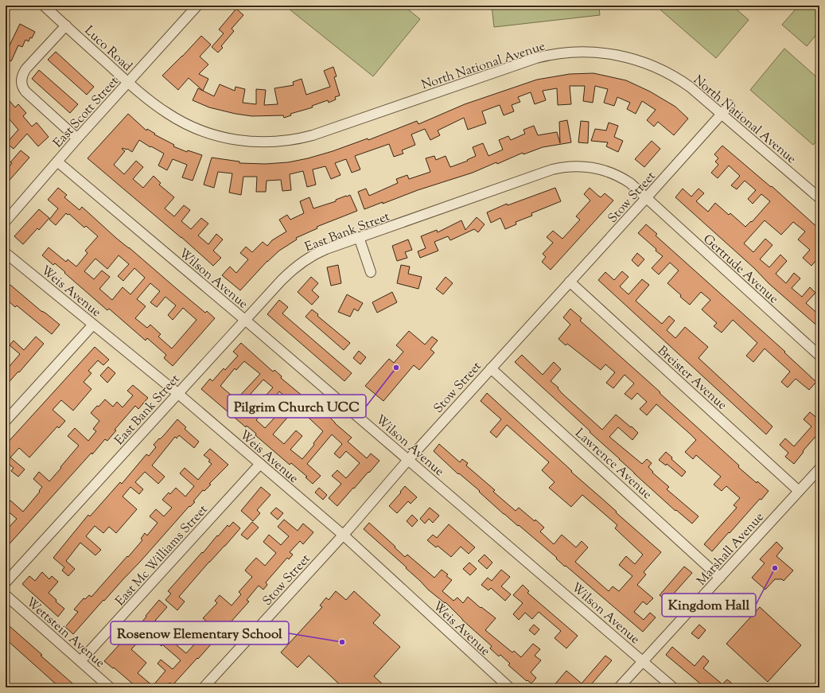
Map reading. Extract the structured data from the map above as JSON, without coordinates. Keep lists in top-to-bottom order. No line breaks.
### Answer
{"streets":{"street":["Luco Road","North National Avenue","East Scott Street","Stow Street","East Bank Street","Gertrude Avenue","Wilson Avenue","Weis Avenue","Breister Avenue","Lawrence Avenue","Marshall Avenue","East Mc Williams Street","Wettstein Avenue"]},"crossings":[["Luco Road","North National Avenue"],["Luco Road","East Scott Street"],["North National Avenue","East Scott Street"],["North National Avenue","Stow Street"],["East Scott Street","Wilson Avenue"],["Stow Street","East Bank Street"],["Stow Street","Gertrude Avenue"],["Stow Street","Wilson Avenue"],["Stow Street","Weis Avenue"],["Stow Street","Breister Avenue"],["Stow Street","Lawrence Avenue"],["East Bank Street","Gertrude Avenue"],["East Bank Street","Wilson Avenue"],["East Bank Street","Weis Avenue"],["Wilson Avenue","Marshall Avenue"],["Weis Avenue","East Mc Williams Street"],["Breister Avenue","Marshall Avenue"],["Lawrence Avenue","Marshall Avenue"],["East Mc Williams Street","Wettstein Avenue"]],"places":["Pilgrim Church UCC","Kingdom Hall","Rosenow Elementary School"]}
